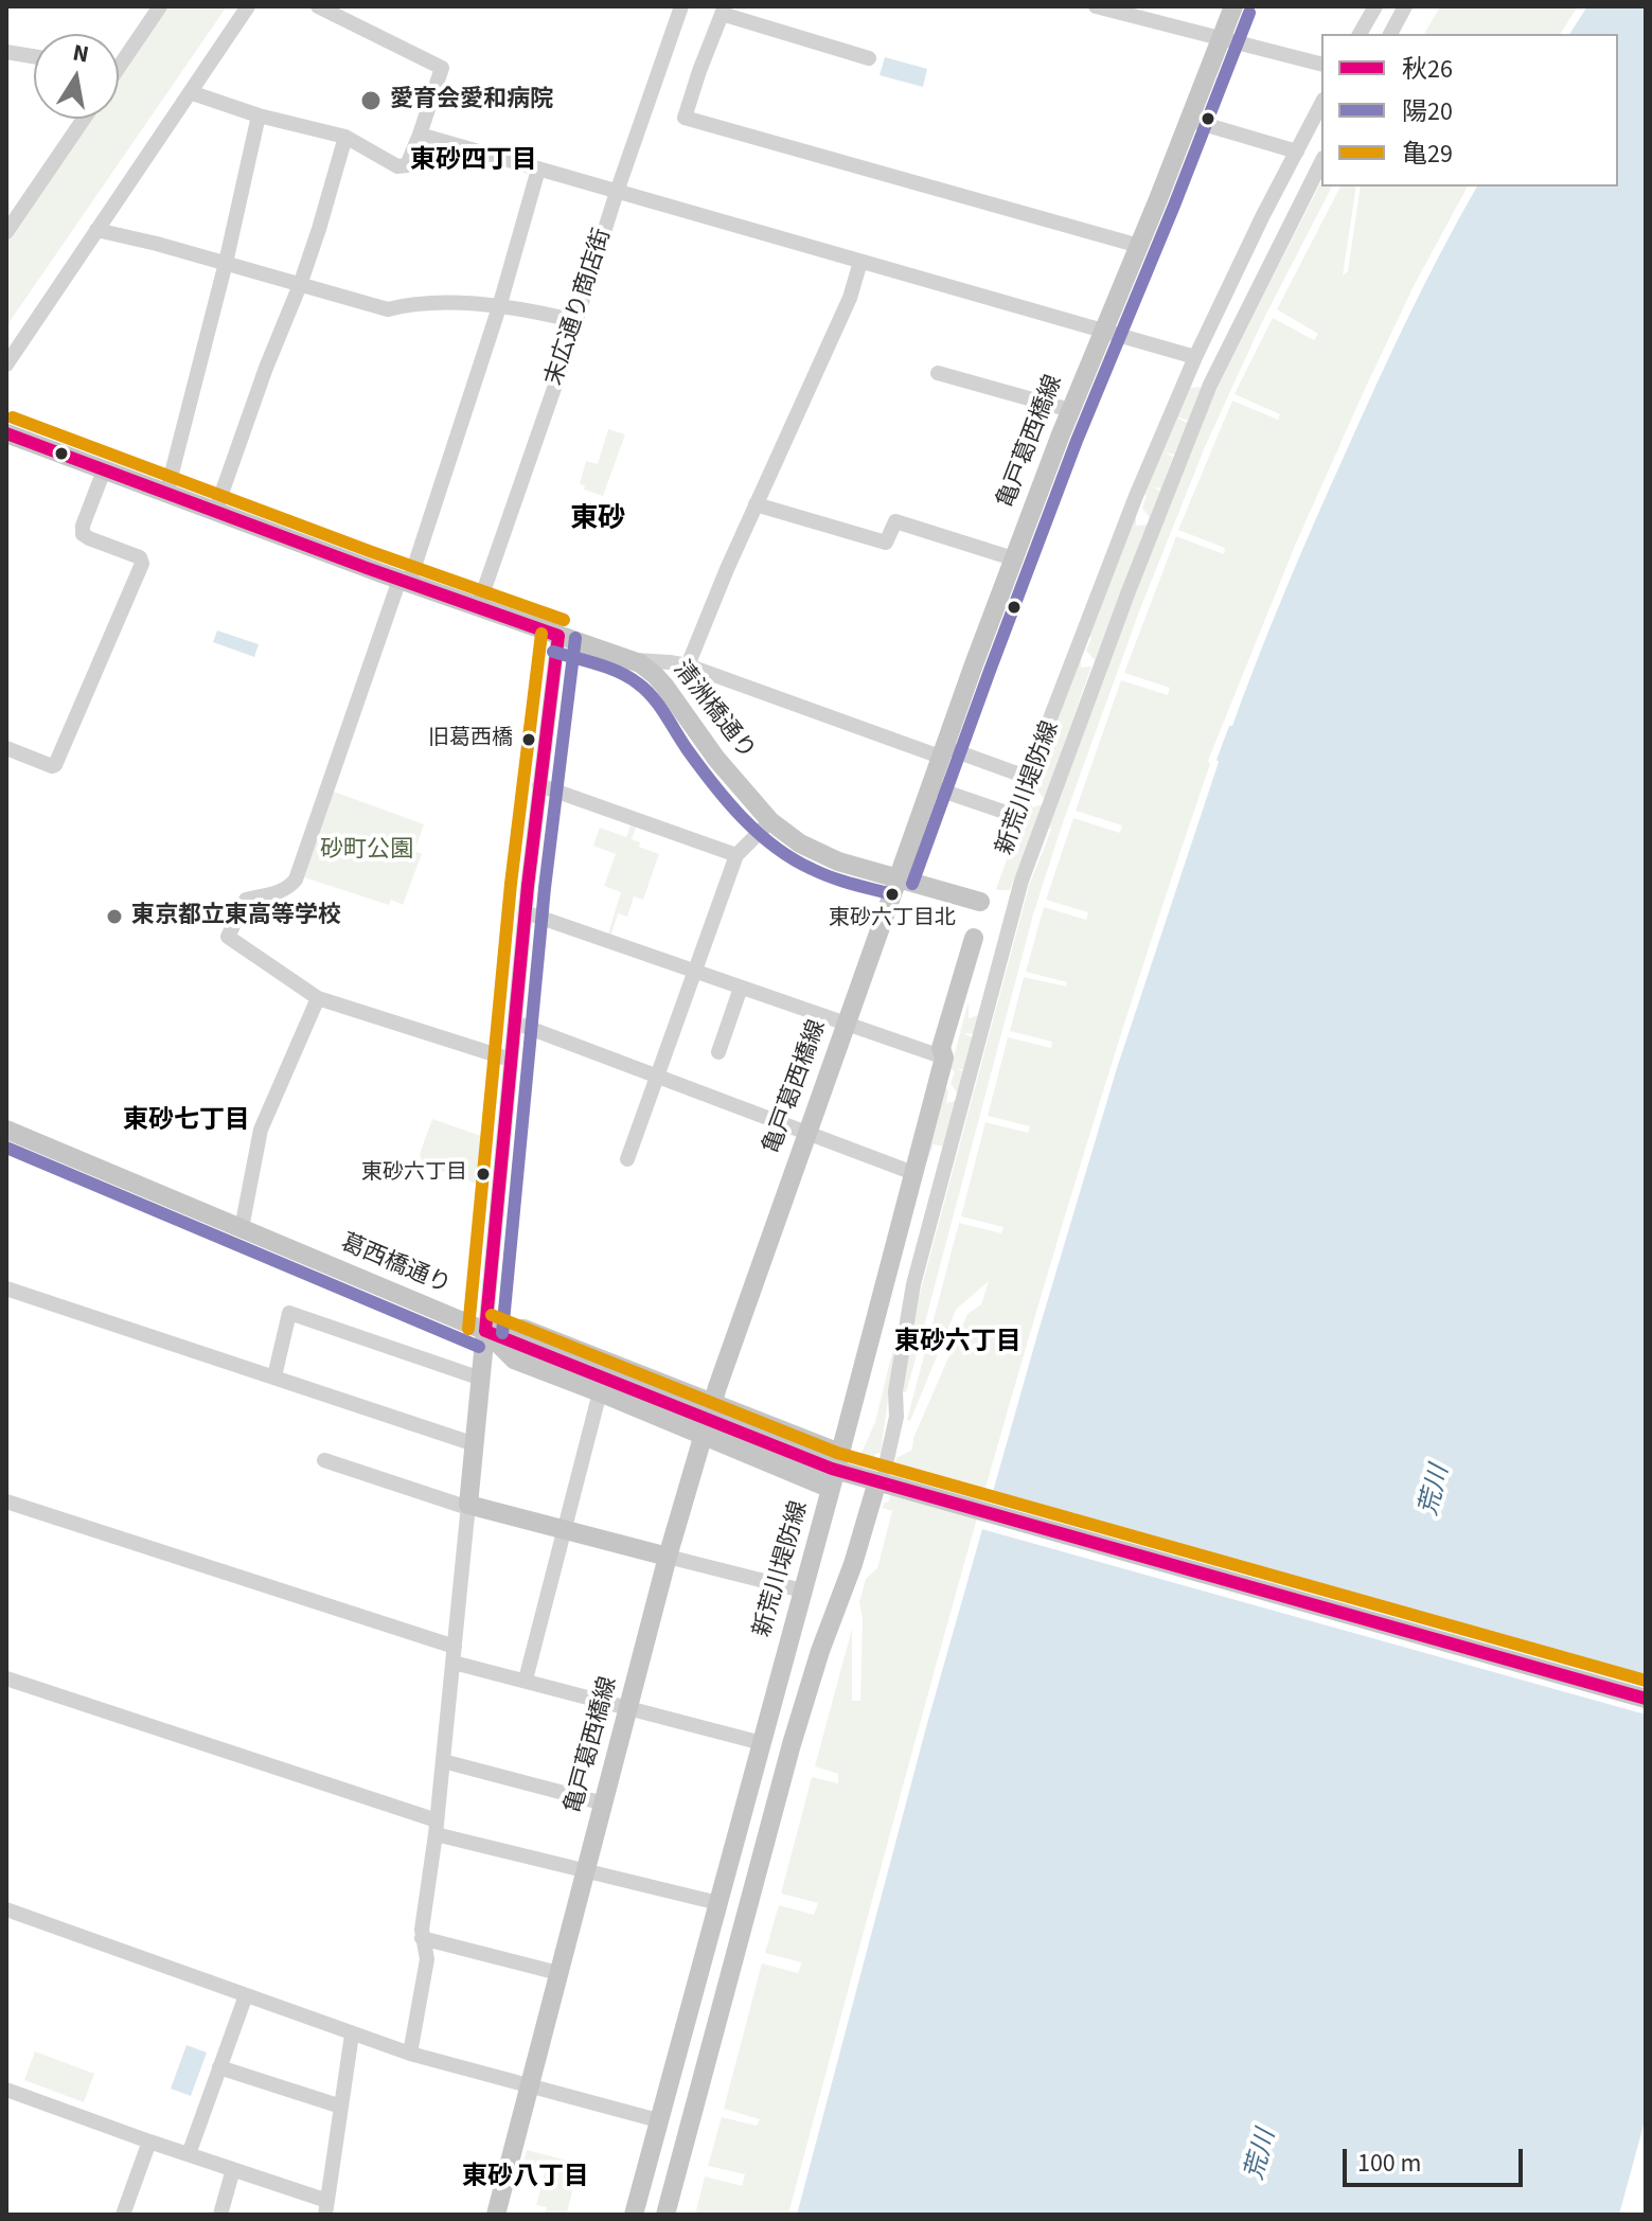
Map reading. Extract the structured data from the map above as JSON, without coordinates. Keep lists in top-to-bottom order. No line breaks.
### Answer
{"streets":{"main road":["亀戸葛西橋線","清洲橋通り","新荒川堤防線","葛西橋通り"],"street":["末広通り商店街"]},"crossings":[["末広通り商店街","清洲橋通り"],["亀戸葛西橋線","清洲橋通り"],["新荒川堤防線","葛西橋通り"]],"districts":["東砂四丁目","東砂","東砂七丁目","東砂六丁目","東砂八丁目"],"water":["荒川"],"parks":["砂町公園"],"places":["愛育会愛和病院","旧葛西橋","東砂六丁目北","東京都立東高等学校","東砂六丁目"],"lines":["transit line 陽20","transit line 亀29","transit line 秋26"],"legend":["秋26","陽20","亀29"],"scale_bar":"100 m","north":"top"}
